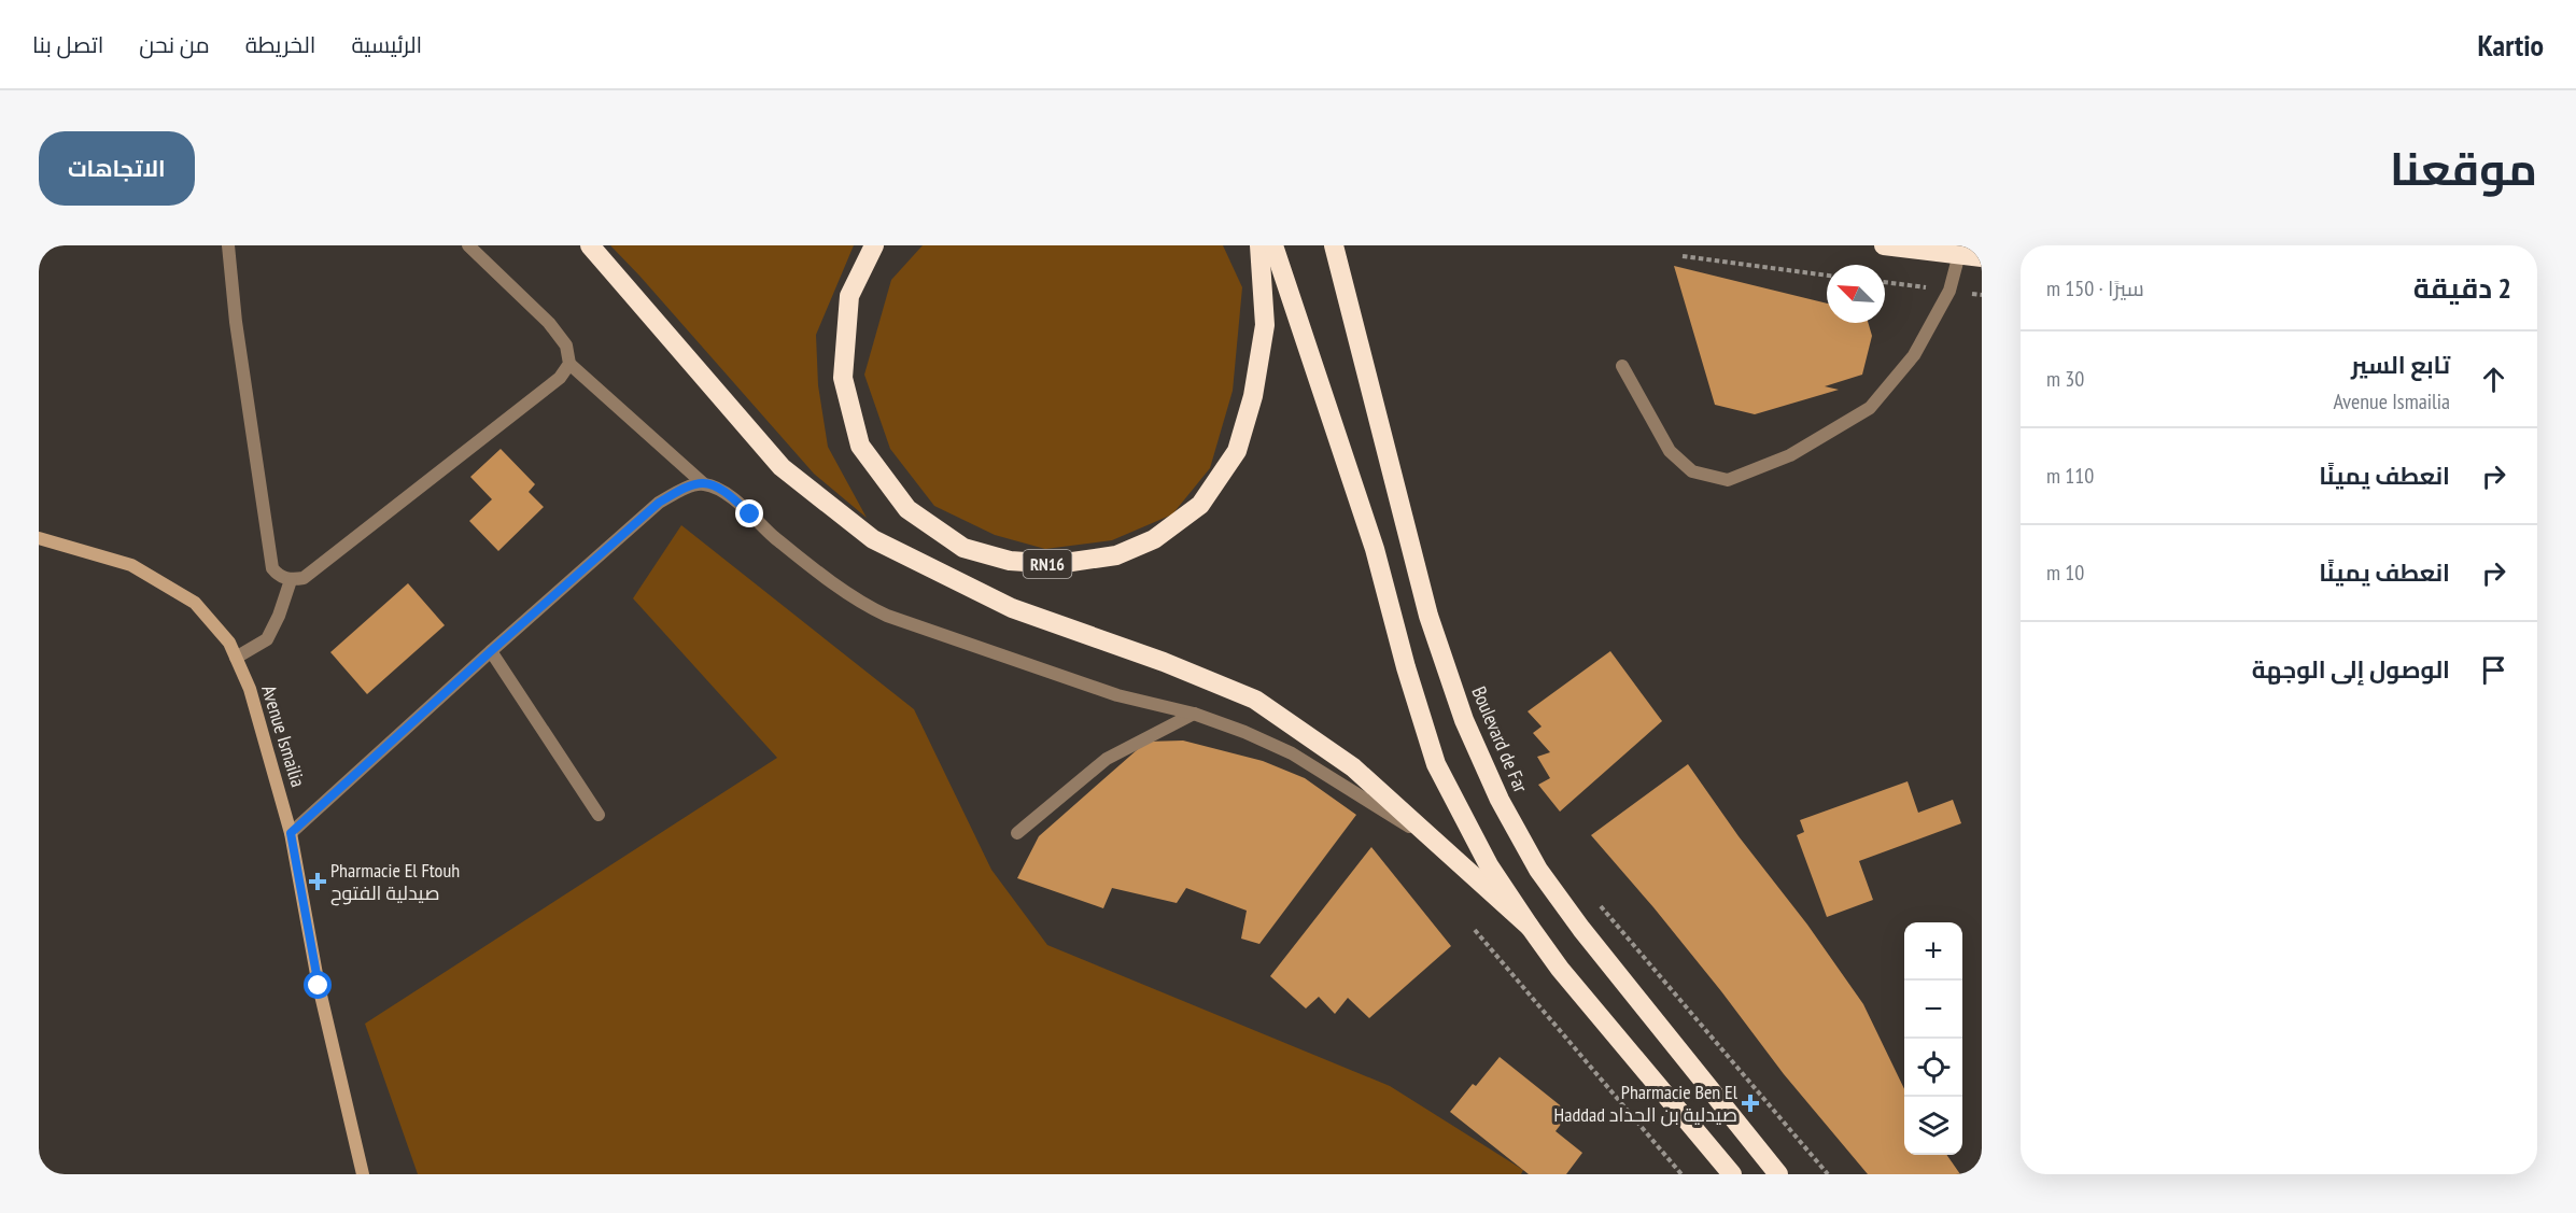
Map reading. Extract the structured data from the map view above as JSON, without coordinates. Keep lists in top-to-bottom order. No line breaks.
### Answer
{"streets":{"highway":["RN16","Boulevard de Far"],"street":["Avenue Ismailia"]},"places":{"health":["Pharmacie El Ftouh صيدلية الفتوح","Pharmacie Ben El Haddad صيدلية بن الحداد"]},"north":"top left","page":{"header":"Kartio","nav":["الرئيسية","الخريطة","من نحن","اتصل بنا"],"title":"موقعنا","buttons":"الاتجاهات","heading":["2 دقيقة","سيرًا · 150 m"],"list":[["تابع السير","Avenue Ismailia","30 m"],["انعطف يمينًا","110 m"],["انعطف يمينًا","10 m"],"الوصول إلى الوجهة"],"map_buttons":["+","−"]}}
